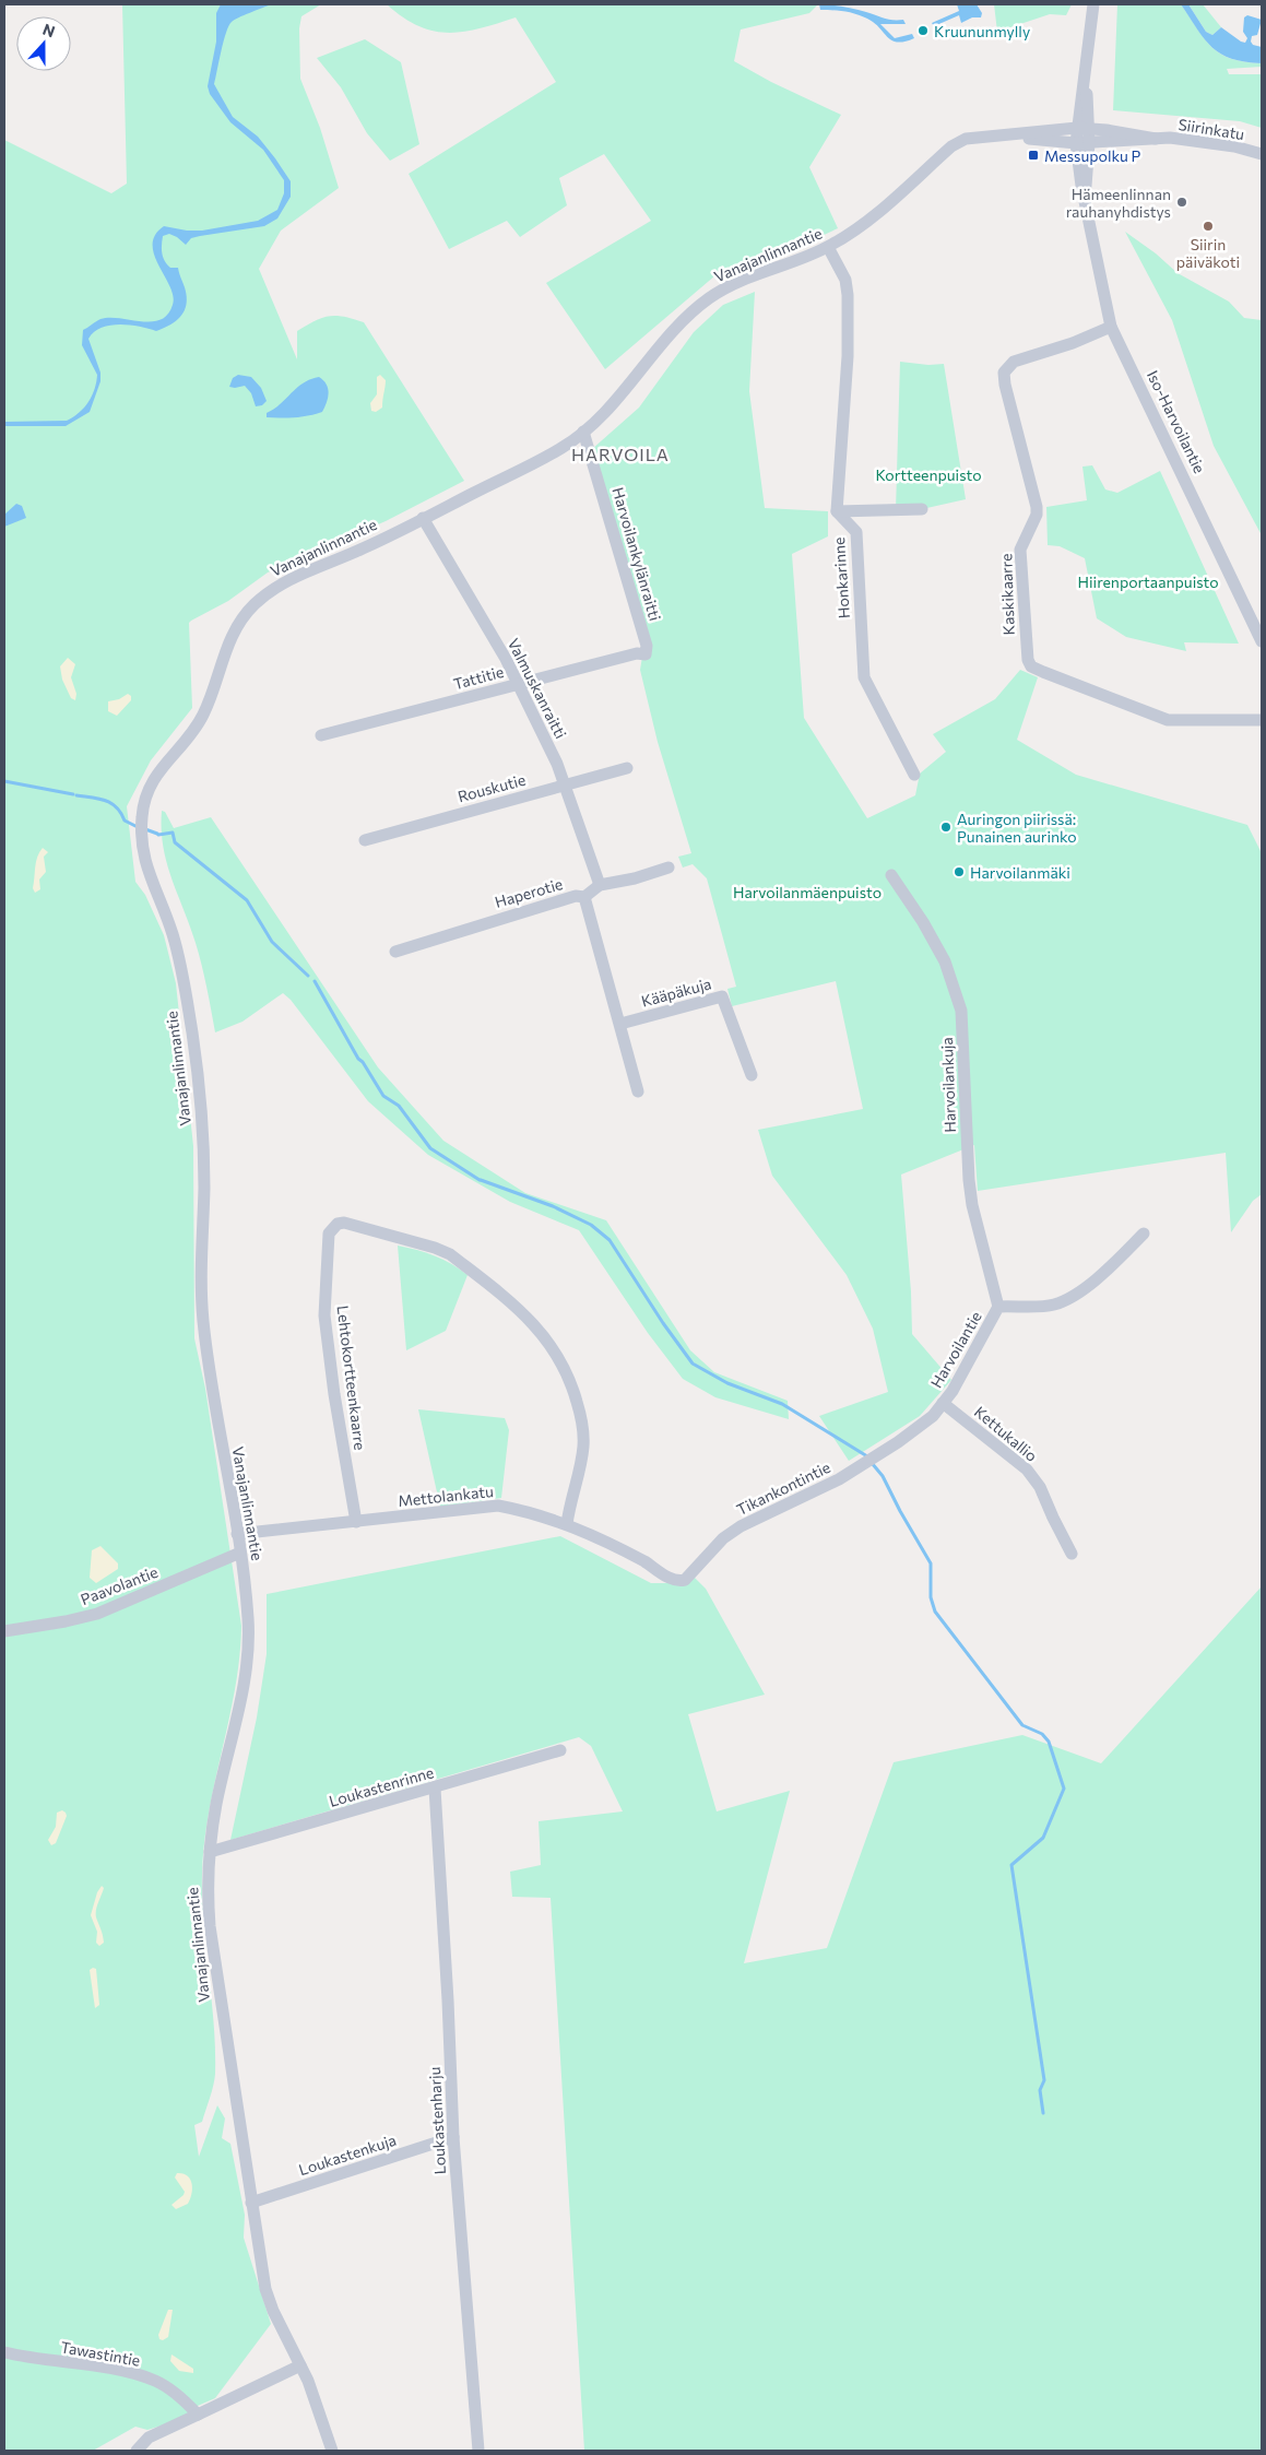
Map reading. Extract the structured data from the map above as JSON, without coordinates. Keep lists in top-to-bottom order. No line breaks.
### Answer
{"streets":{"street":["Siirinkatu","Vanajanlinnantie","Iso-Harvoilantie","Harvoilankylänraitti","Honkarinne","Kaskikaarre","Tattitie","Valmuskanraitti","Rouskutie","Haperotie","Kääpäkuja","Harvoilankuja","Harvoilantie","Lehtokortteenkaarre","Kettukallio","Tikankontintie","Mettolankatu","Paavolantie","Loukastenrinne","Loukastenharju","Loukastenkuja","Tawastintie"]},"crossings":[["Siirinkatu","Vanajanlinnantie"],["Siirinkatu","Iso-Harvoilantie"],["Vanajanlinnantie","Iso-Harvoilantie"],["Vanajanlinnantie","Harvoilankylänraitti"],["Vanajanlinnantie","Valmuskanraitti"],["Vanajanlinnantie","Mettolankatu"],["Vanajanlinnantie","Paavolantie"],["Vanajanlinnantie","Loukastenrinne"],["Vanajanlinnantie","Loukastenkuja"],["Iso-Harvoilantie","Kaskikaarre"],["Harvoilankylänraitti","Tattitie"],["Tattitie","Valmuskanraitti"],["Valmuskanraitti","Rouskutie"],["Valmuskanraitti","Haperotie"],["Harvoilankuja","Harvoilantie"],["Harvoilantie","Kettukallio"],["Harvoilantie","Tikankontintie"],["Lehtokortteenkaarre","Mettolankatu"],["Tikankontintie","Mettolankatu"],["Loukastenrinne","Loukastenharju"],["Loukastenharju","Loukastenkuja"]],"districts":["HARVOILA"],"parks":["Kortteenpuisto","Hiirenportaanpuisto","Harvoilanmäenpuisto"],"places":{"other":["Kruununmylly","Hämeenlinnan rauhanyhdistys","Siirin päiväkoti","Auringon piirissä: Punainen aurinko","Harvoilanmäki"],"transit":["Messupolku P"]},"north":"top"}
